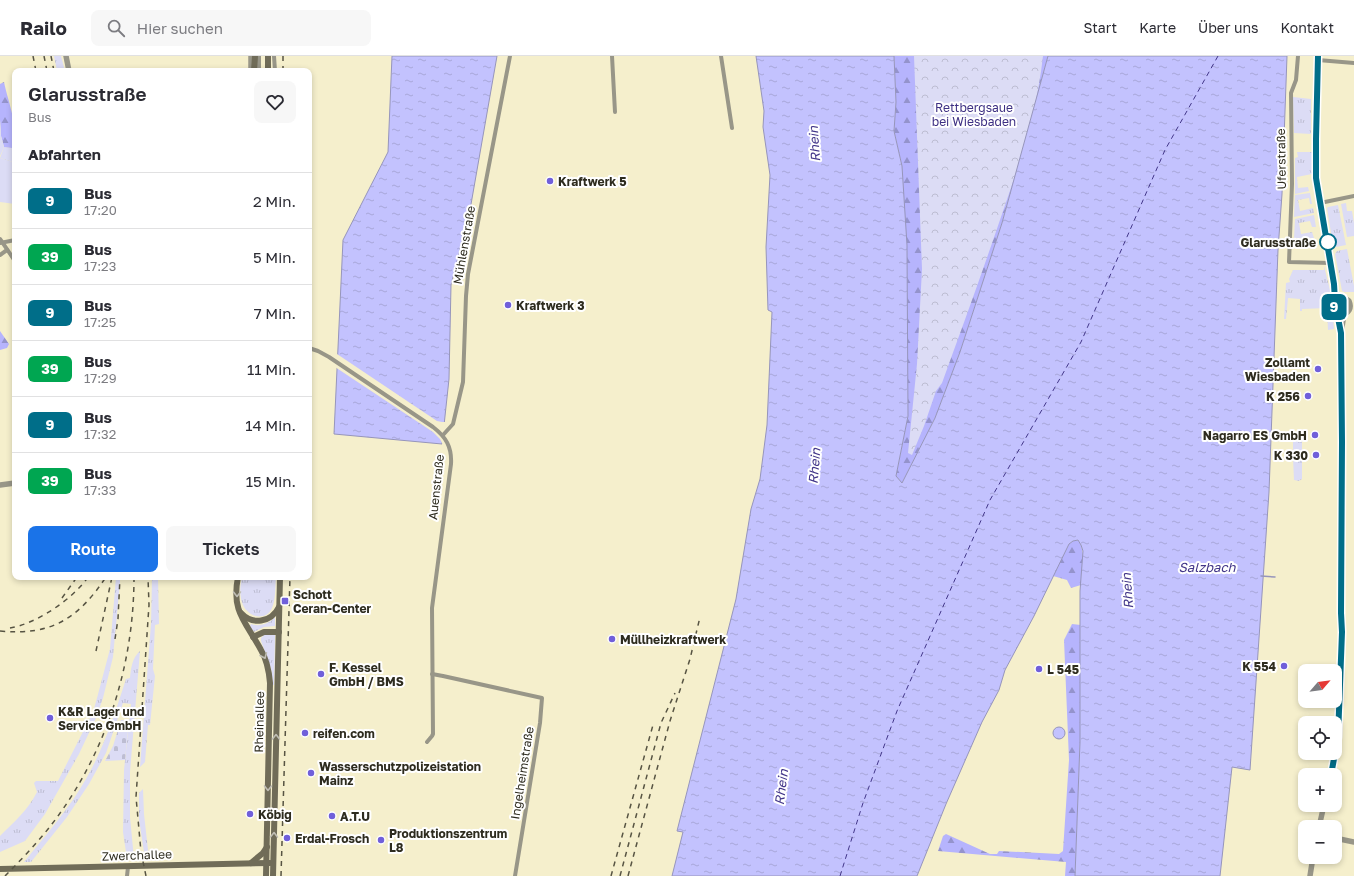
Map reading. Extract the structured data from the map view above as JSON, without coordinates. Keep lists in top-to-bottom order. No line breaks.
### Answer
{"streets":{"main road":["Rheinallee","Zwerchallee"],"street":["Uferstraße","Mühlenstraße","Auenstraße","Ingelheimstraße"]},"crossings":[["Mühlenstraße","Auenstraße"],["Auenstraße","Ingelheimstraße"],["Rheinallee","Zwerchallee"]],"water":["Rhein","Salzbach"],"parks":["Rettbergsaue bei Wiesbaden"],"places":{"other":["Kraftwerk 5","Glarusstraße","Kraftwerk 3","Zollamt Wiesbaden","K 256","Nagarro ES GmbH","K 330","Müllheizkraftwerk","K 554","L 545","F. Kessel GmbH / BMS","K&R Lager und Service GmbH","reifen.com","Wasserschutzpolizeistation Mainz","Köbig","A.T.U","Erdal-Frosch","Produktionszentrum L8"],"transit":["Schott Ceran-Center"]},"lines":["bus line 9"],"north":"top right","page":{"header":"Railo","search":"Hier suchen","nav":["Start","Karte","Über uns","Kontakt"],"on_map":"9","heading":[["Glarusstraße","Bus"],"Abfahrten"],"list":[{"mark":"9","name":"Bus","note":"17:20","value":"2 Min."},{"mark":"39","name":"Bus","note":"17:23","value":"5 Min."},{"mark":"9","name":"Bus","note":"17:25","value":"7 Min."},{"mark":"39","name":"Bus","note":"17:29","value":"11 Min."},{"mark":"9","name":"Bus","note":"17:32","value":"14 Min."},{"mark":"39","name":"Bus","note":"17:33","value":"15 Min."}],"buttons":["Route","Tickets"],"map_buttons":["+","−"]}}
